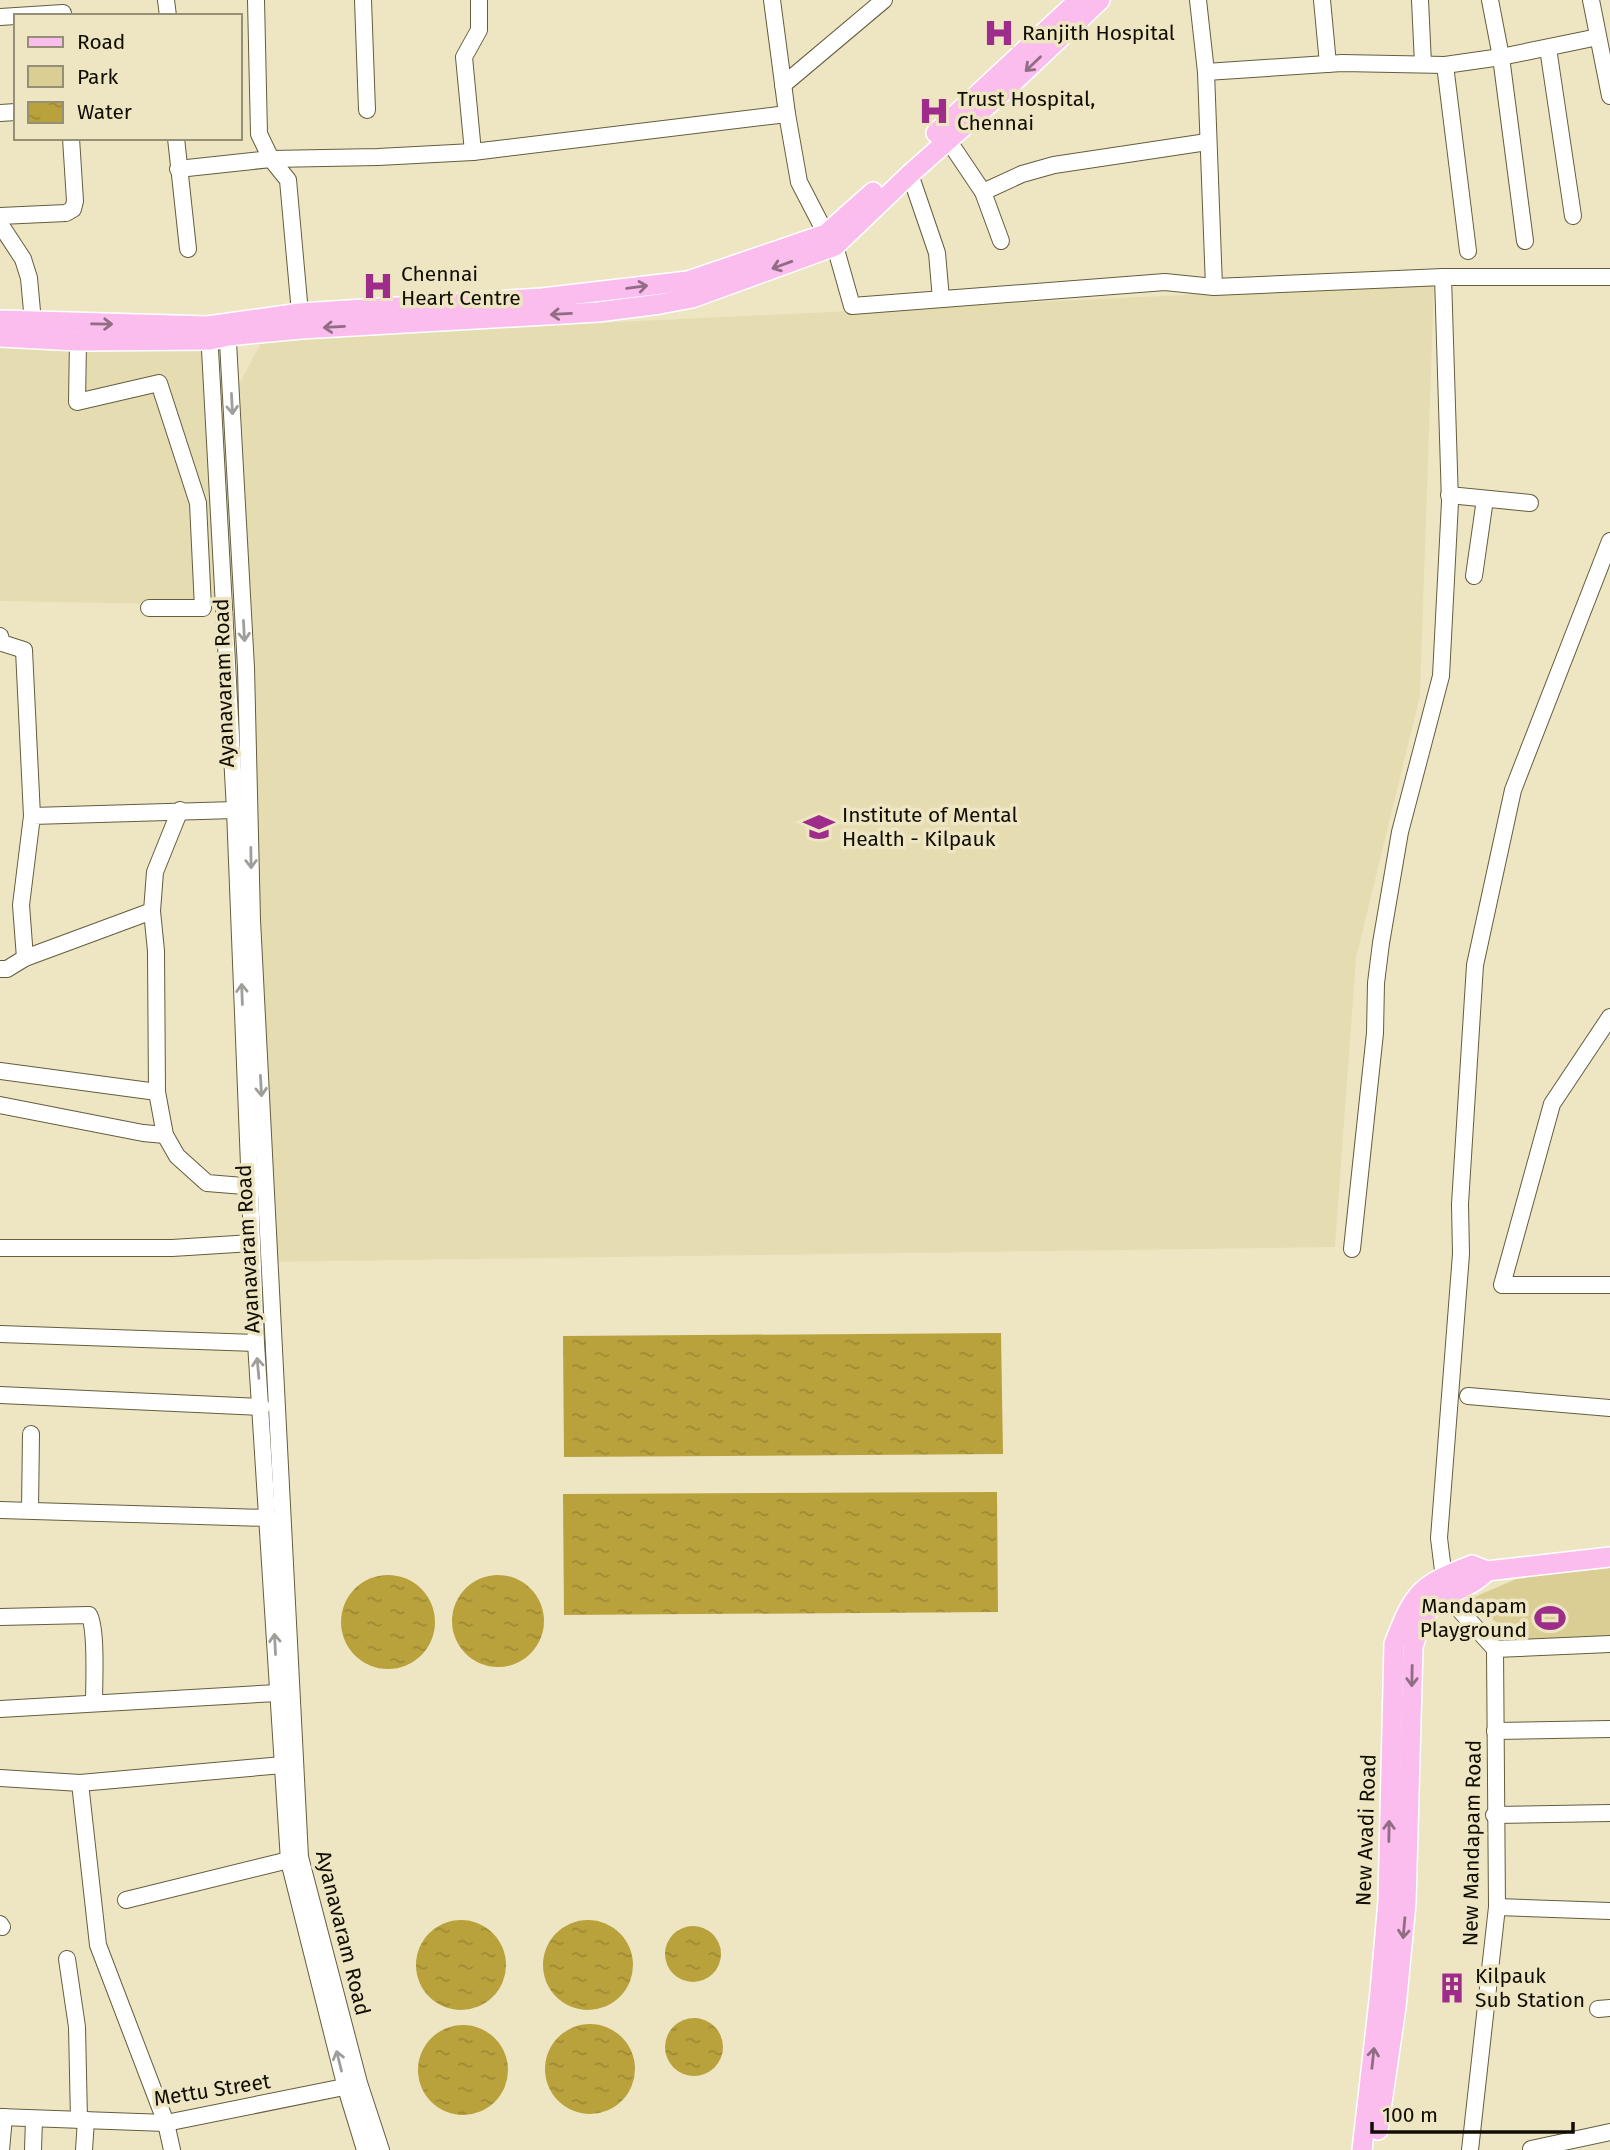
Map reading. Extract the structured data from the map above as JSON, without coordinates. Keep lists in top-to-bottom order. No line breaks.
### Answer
{"streets":{"main road":["New Avadi Road"],"street":["Ayanavaram Road","New Mandapam Road","Mettu Street"]},"crossings":[["Ayanavaram Road","Mettu Street"]],"places":{"hospital":["Ranjith Hospital","Trust Hospital, Chennai","Chennai Heart Centre"],"school or university":["Institute of Mental Health - Kilpauk"],"sports":["Mandapam Playground"],"building":["Kilpauk Sub Station"]},"legend":["Road","Park","Water"],"scale_bar":"100 m"}
